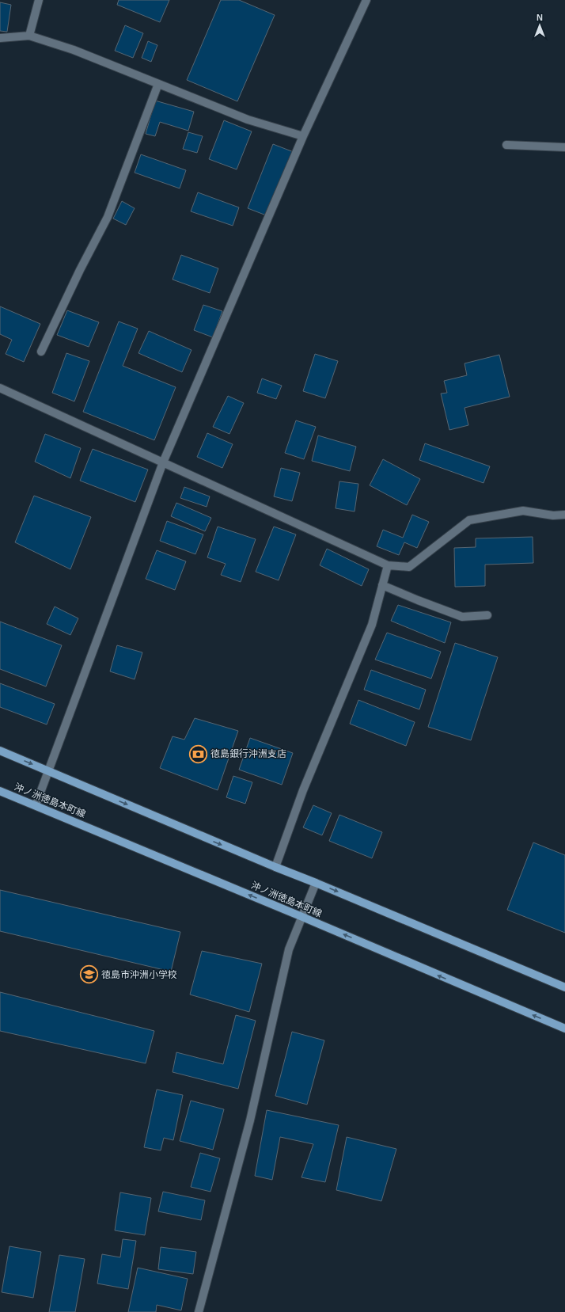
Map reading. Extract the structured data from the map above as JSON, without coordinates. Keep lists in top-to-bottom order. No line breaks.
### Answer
{"streets":{"main road":["沖ノ洲徳島本町線"]},"places":{"bank":["徳島銀行沖洲支店"],"school or university":["徳島市沖洲小学校"]},"north":"top"}
